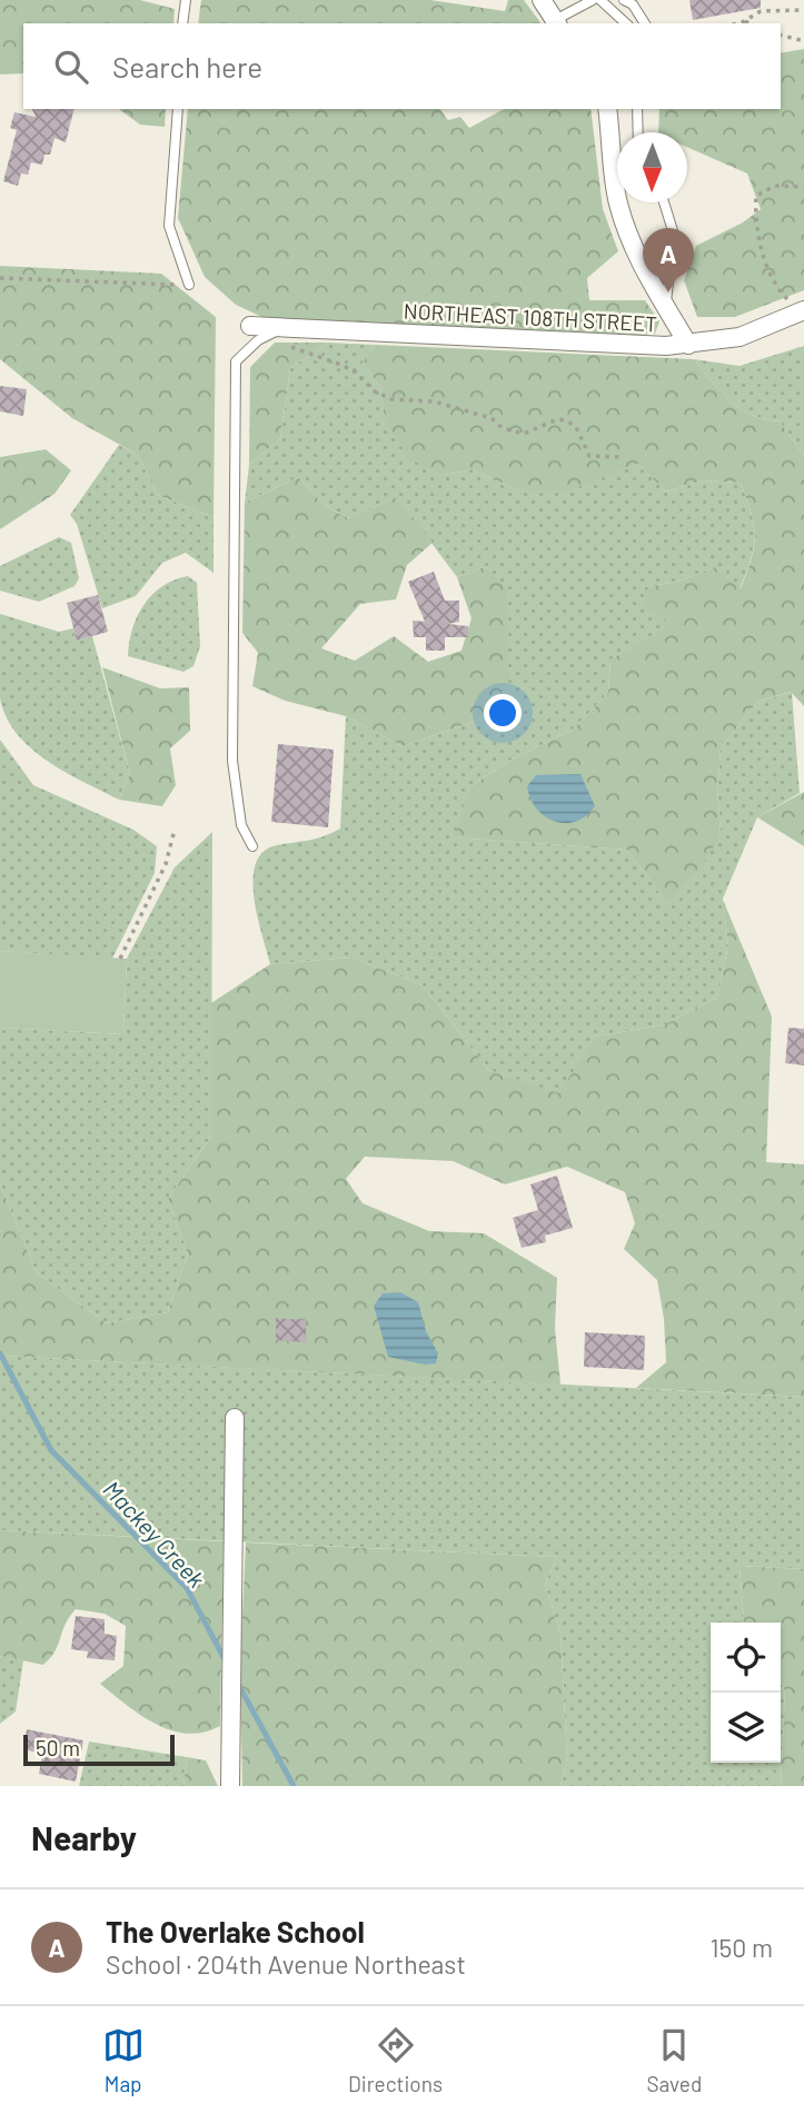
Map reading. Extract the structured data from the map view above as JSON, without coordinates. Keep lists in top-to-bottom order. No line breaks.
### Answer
{"streets":{"street":["NORTHEAST 108TH STREET"]},"water":["Mackey Creek"],"scale_bar":"50 m","north":"bottom","page":{"search":"Search here","pins":"A","scale":"50 m","heading":"Nearby","list":[{"mark":"A","name":"The Overlake School","note":"School · 204th Avenue Northeast","value":"150 m"}],"nav":["Map","Directions","Saved"]}}
